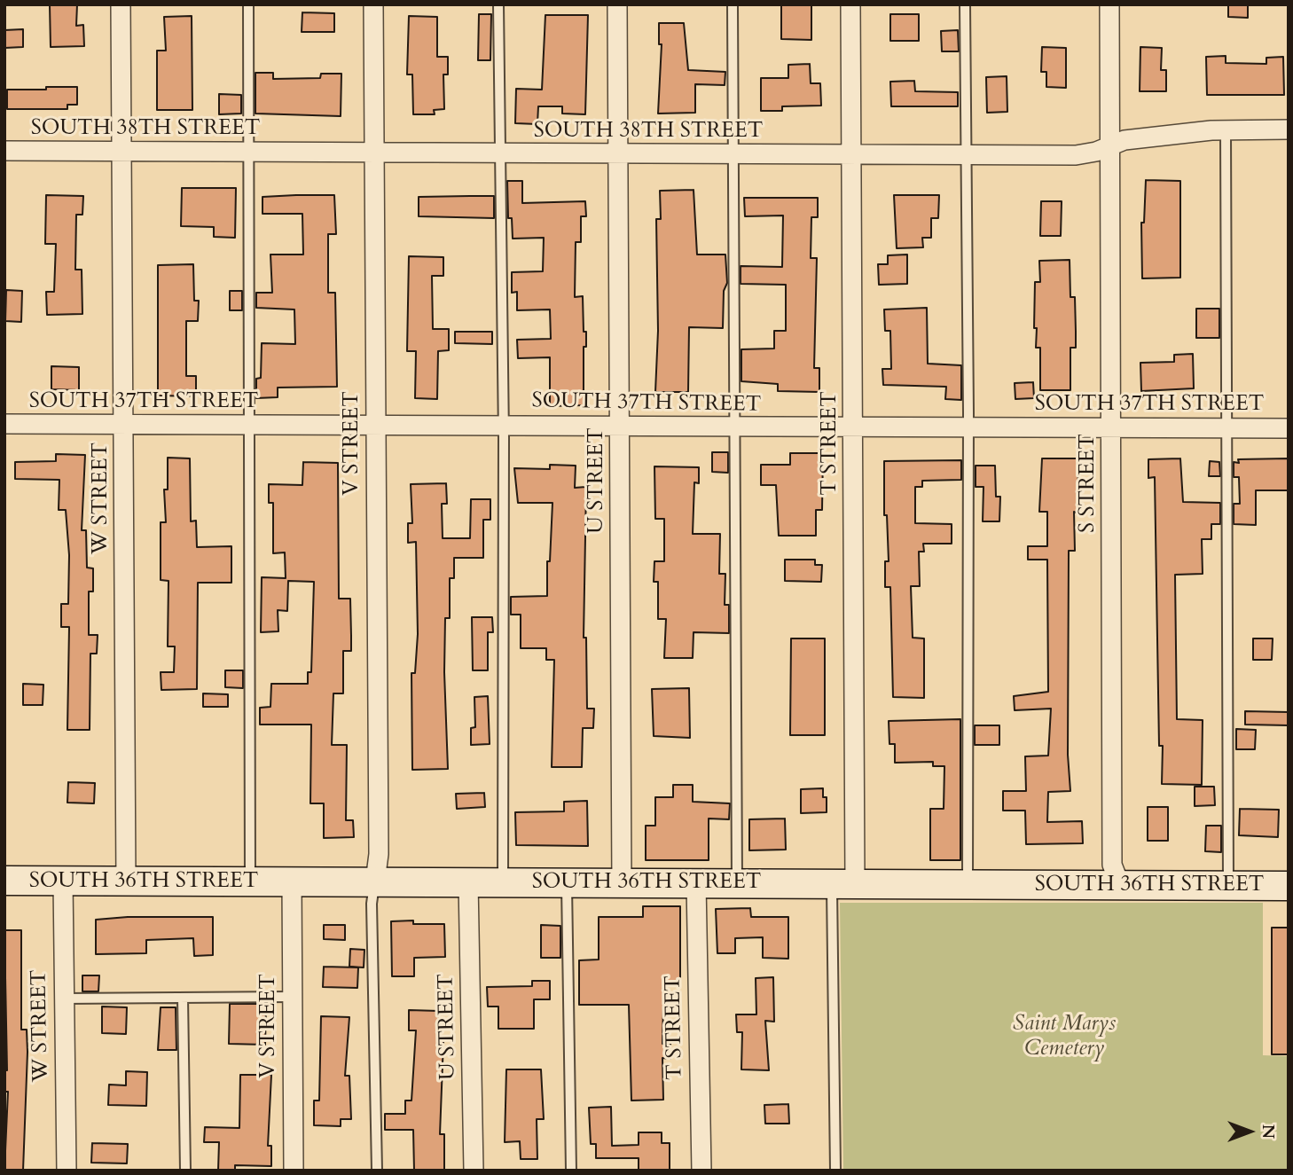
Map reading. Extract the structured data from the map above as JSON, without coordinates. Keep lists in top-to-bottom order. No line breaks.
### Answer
{"streets":{"main road":["SOUTH 36TH STREET"],"street":["SOUTH 38TH STREET","SOUTH 37TH STREET","V STREET","T STREET","U STREET","S STREET","W STREET"]},"crossings":[["SOUTH 38TH STREET","V STREET"],["SOUTH 38TH STREET","T STREET"],["SOUTH 38TH STREET","U STREET"],["SOUTH 38TH STREET","S STREET"],["SOUTH 38TH STREET","W STREET"],["SOUTH 37TH STREET","V STREET"],["SOUTH 37TH STREET","T STREET"],["SOUTH 37TH STREET","U STREET"],["SOUTH 37TH STREET","S STREET"],["SOUTH 37TH STREET","W STREET"],["V STREET","SOUTH 36TH STREET"],["T STREET","SOUTH 36TH STREET"],["U STREET","SOUTH 36TH STREET"],["S STREET","SOUTH 36TH STREET"],["W STREET","SOUTH 36TH STREET"]],"parks":["Saint Marys Cemetery"],"north":"right"}
